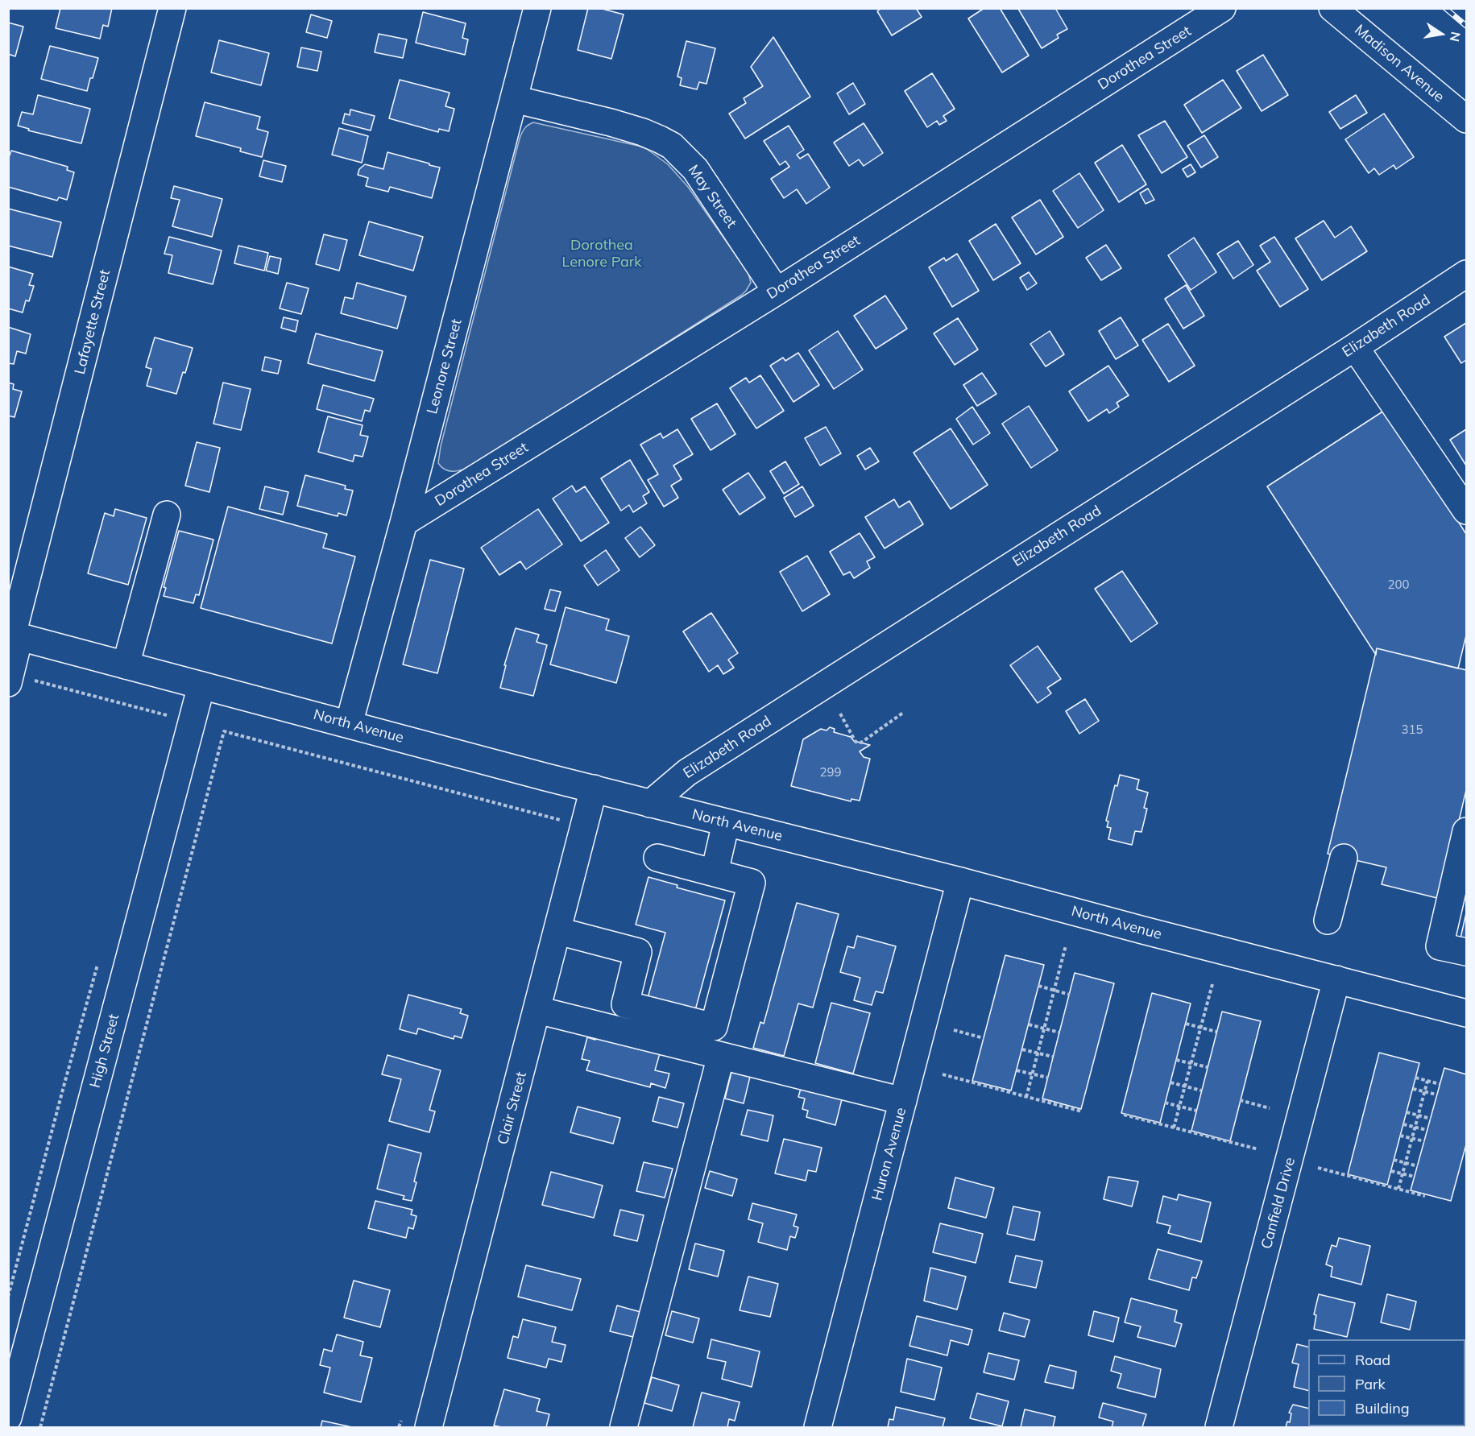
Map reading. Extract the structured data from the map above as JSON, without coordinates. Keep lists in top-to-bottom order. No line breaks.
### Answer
{"streets":{"street":["Dorothea Street","Madison Avenue","May Street","Lafayette Street","Elizabeth Road","Leonore Street","North Avenue","High Street","Clair Street","Huron Avenue","Canfield Drive"]},"crossings":[["Dorothea Street","May Street"],["Dorothea Street","Leonore Street"],["May Street","Leonore Street"],["Lafayette Street","North Avenue"],["Elizabeth Road","North Avenue"],["Leonore Street","North Avenue"],["North Avenue","High Street"],["North Avenue","Clair Street"],["North Avenue","Huron Avenue"],["North Avenue","Canfield Drive"]],"parks":["Dorothea Lenore Park"],"house_numbers":["200","315","299"],"legend":["Road","Park","Building"],"north":"right"}
